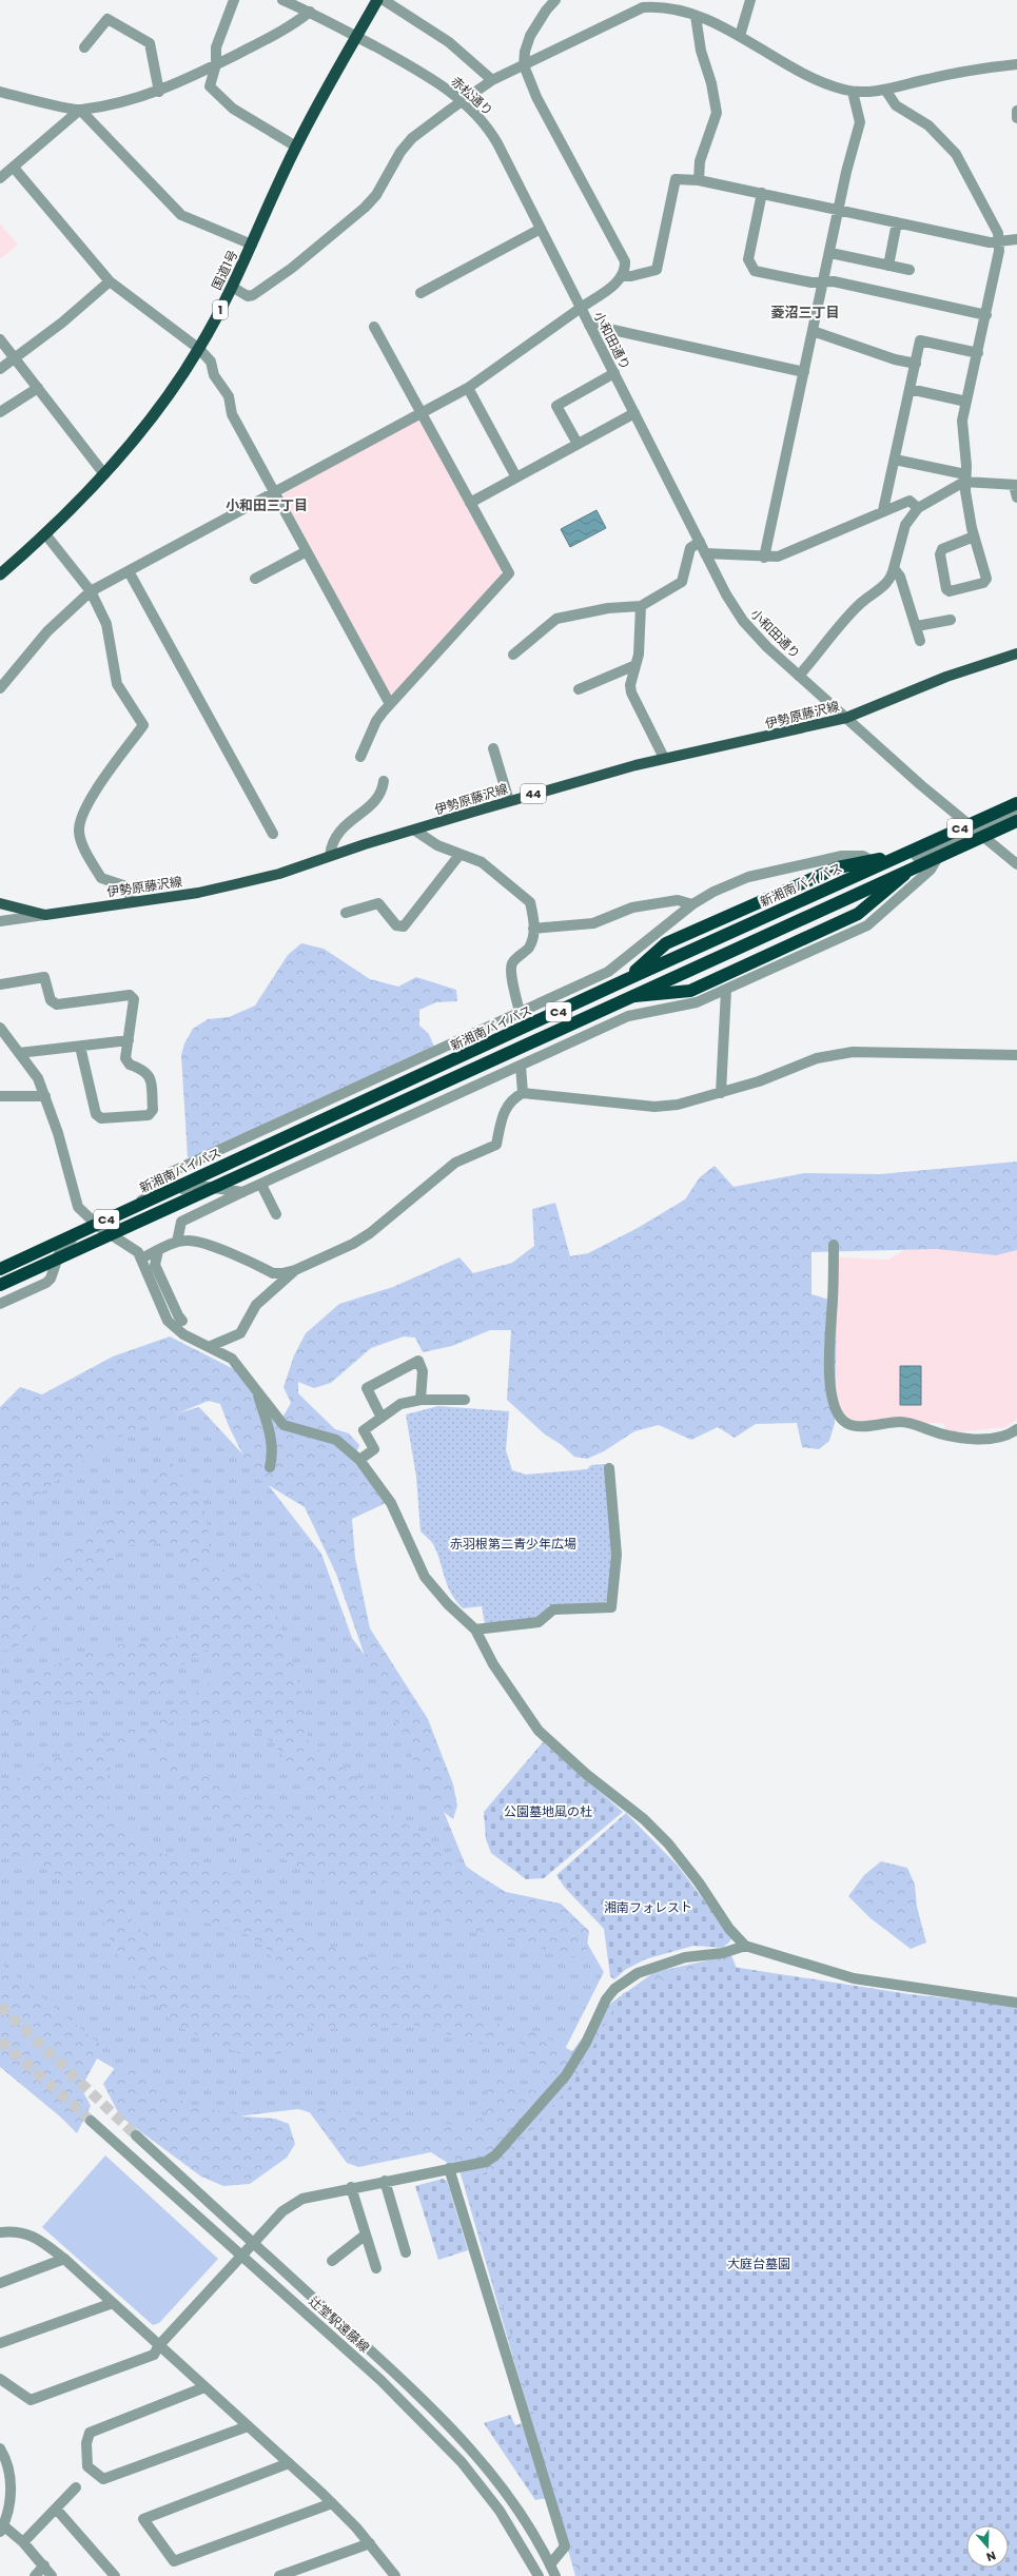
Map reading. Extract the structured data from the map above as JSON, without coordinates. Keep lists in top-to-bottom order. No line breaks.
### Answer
{"streets":{"highway":["国道1号","1","C4","新湘南バイパス"],"main road":["伊勢原藤沢線","44"],"street":["赤松通り","小和田通り","辻堂駅遠藤線"]},"crossings":[["赤松通り","国道1号"],["赤松通り","小和田通り"],["小和田通り","伊勢原藤沢線"]],"districts":["菱沼三丁目","小和田三丁目"],"parks":["赤羽根第二青少年広場","公園墓地風の杜","湘南フォレスト","大庭台墓園"],"north":"bottom"}
